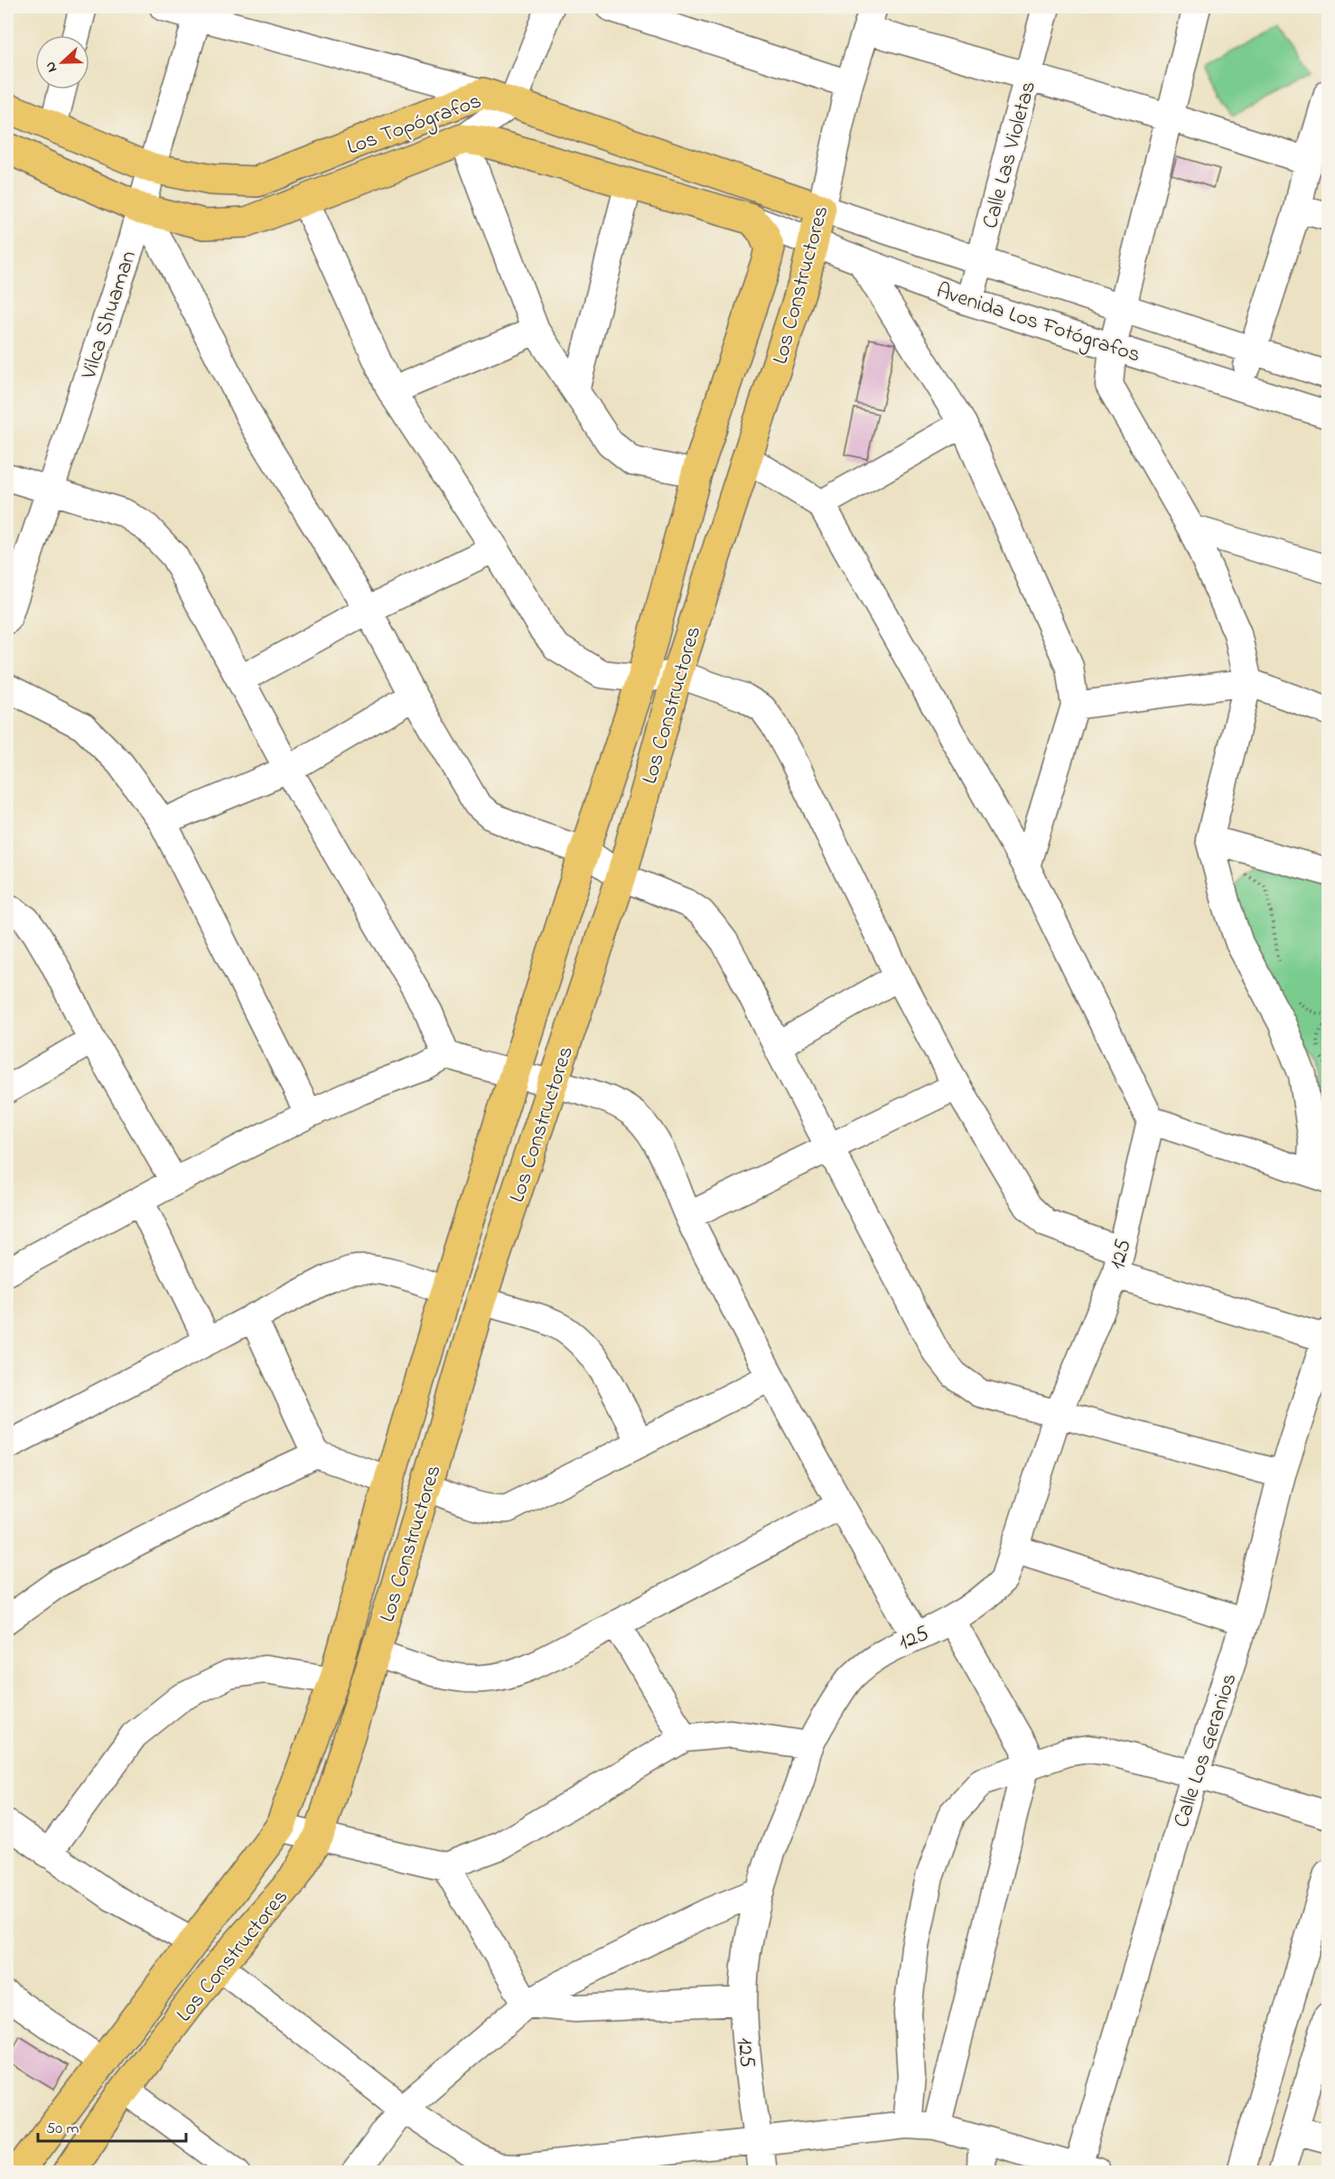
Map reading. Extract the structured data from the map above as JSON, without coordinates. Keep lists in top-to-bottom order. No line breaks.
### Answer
{"streets":{"main road":["Los Topógrafos","Los Constructores"],"street":["Calle Las Violetas","Vilca Shuaman","Avenida Los Fotógrafos","125","Calle Los Geranios"]},"crossings":[["Los Topógrafos","Los Constructores"],["Los Topógrafos","Vilca Shuaman"],["Los Topógrafos","Avenida Los Fotógrafos"],["Calle Las Violetas","Avenida Los Fotógrafos"],["Los Constructores","Avenida Los Fotógrafos"]],"scale_bar":"50 m","north":"left"}
